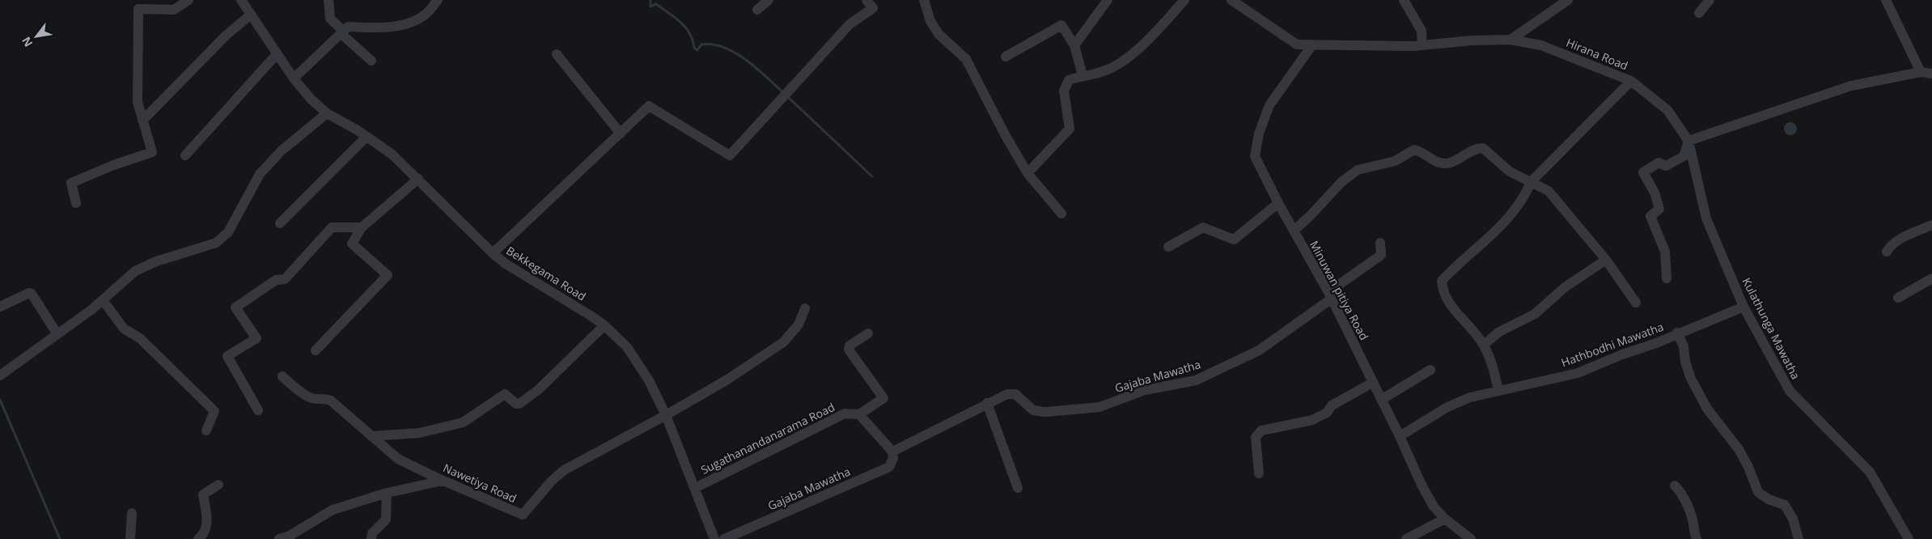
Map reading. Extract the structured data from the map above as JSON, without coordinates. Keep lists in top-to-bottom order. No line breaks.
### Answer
{"streets":{"street":["Hirana Road","Bekkegama Road","Minuwan pitiya Road","Kulathunga Mawatha","Hathbodhi Mawatha","Gajaba Mawatha","Sugathanandanarama Road","Nawetiya Road"]},"crossings":[["Hirana Road","Minuwan pitiya Road"],["Hirana Road","Kulathunga Mawatha"],["Bekkegama Road","Sugathanandanarama Road"],["Bekkegama Road","Nawetiya Road"],["Minuwan pitiya Road","Hathbodhi Mawatha"],["Minuwan pitiya Road","Gajaba Mawatha"],["Kulathunga Mawatha","Hathbodhi Mawatha"]],"north":"bottom left"}
